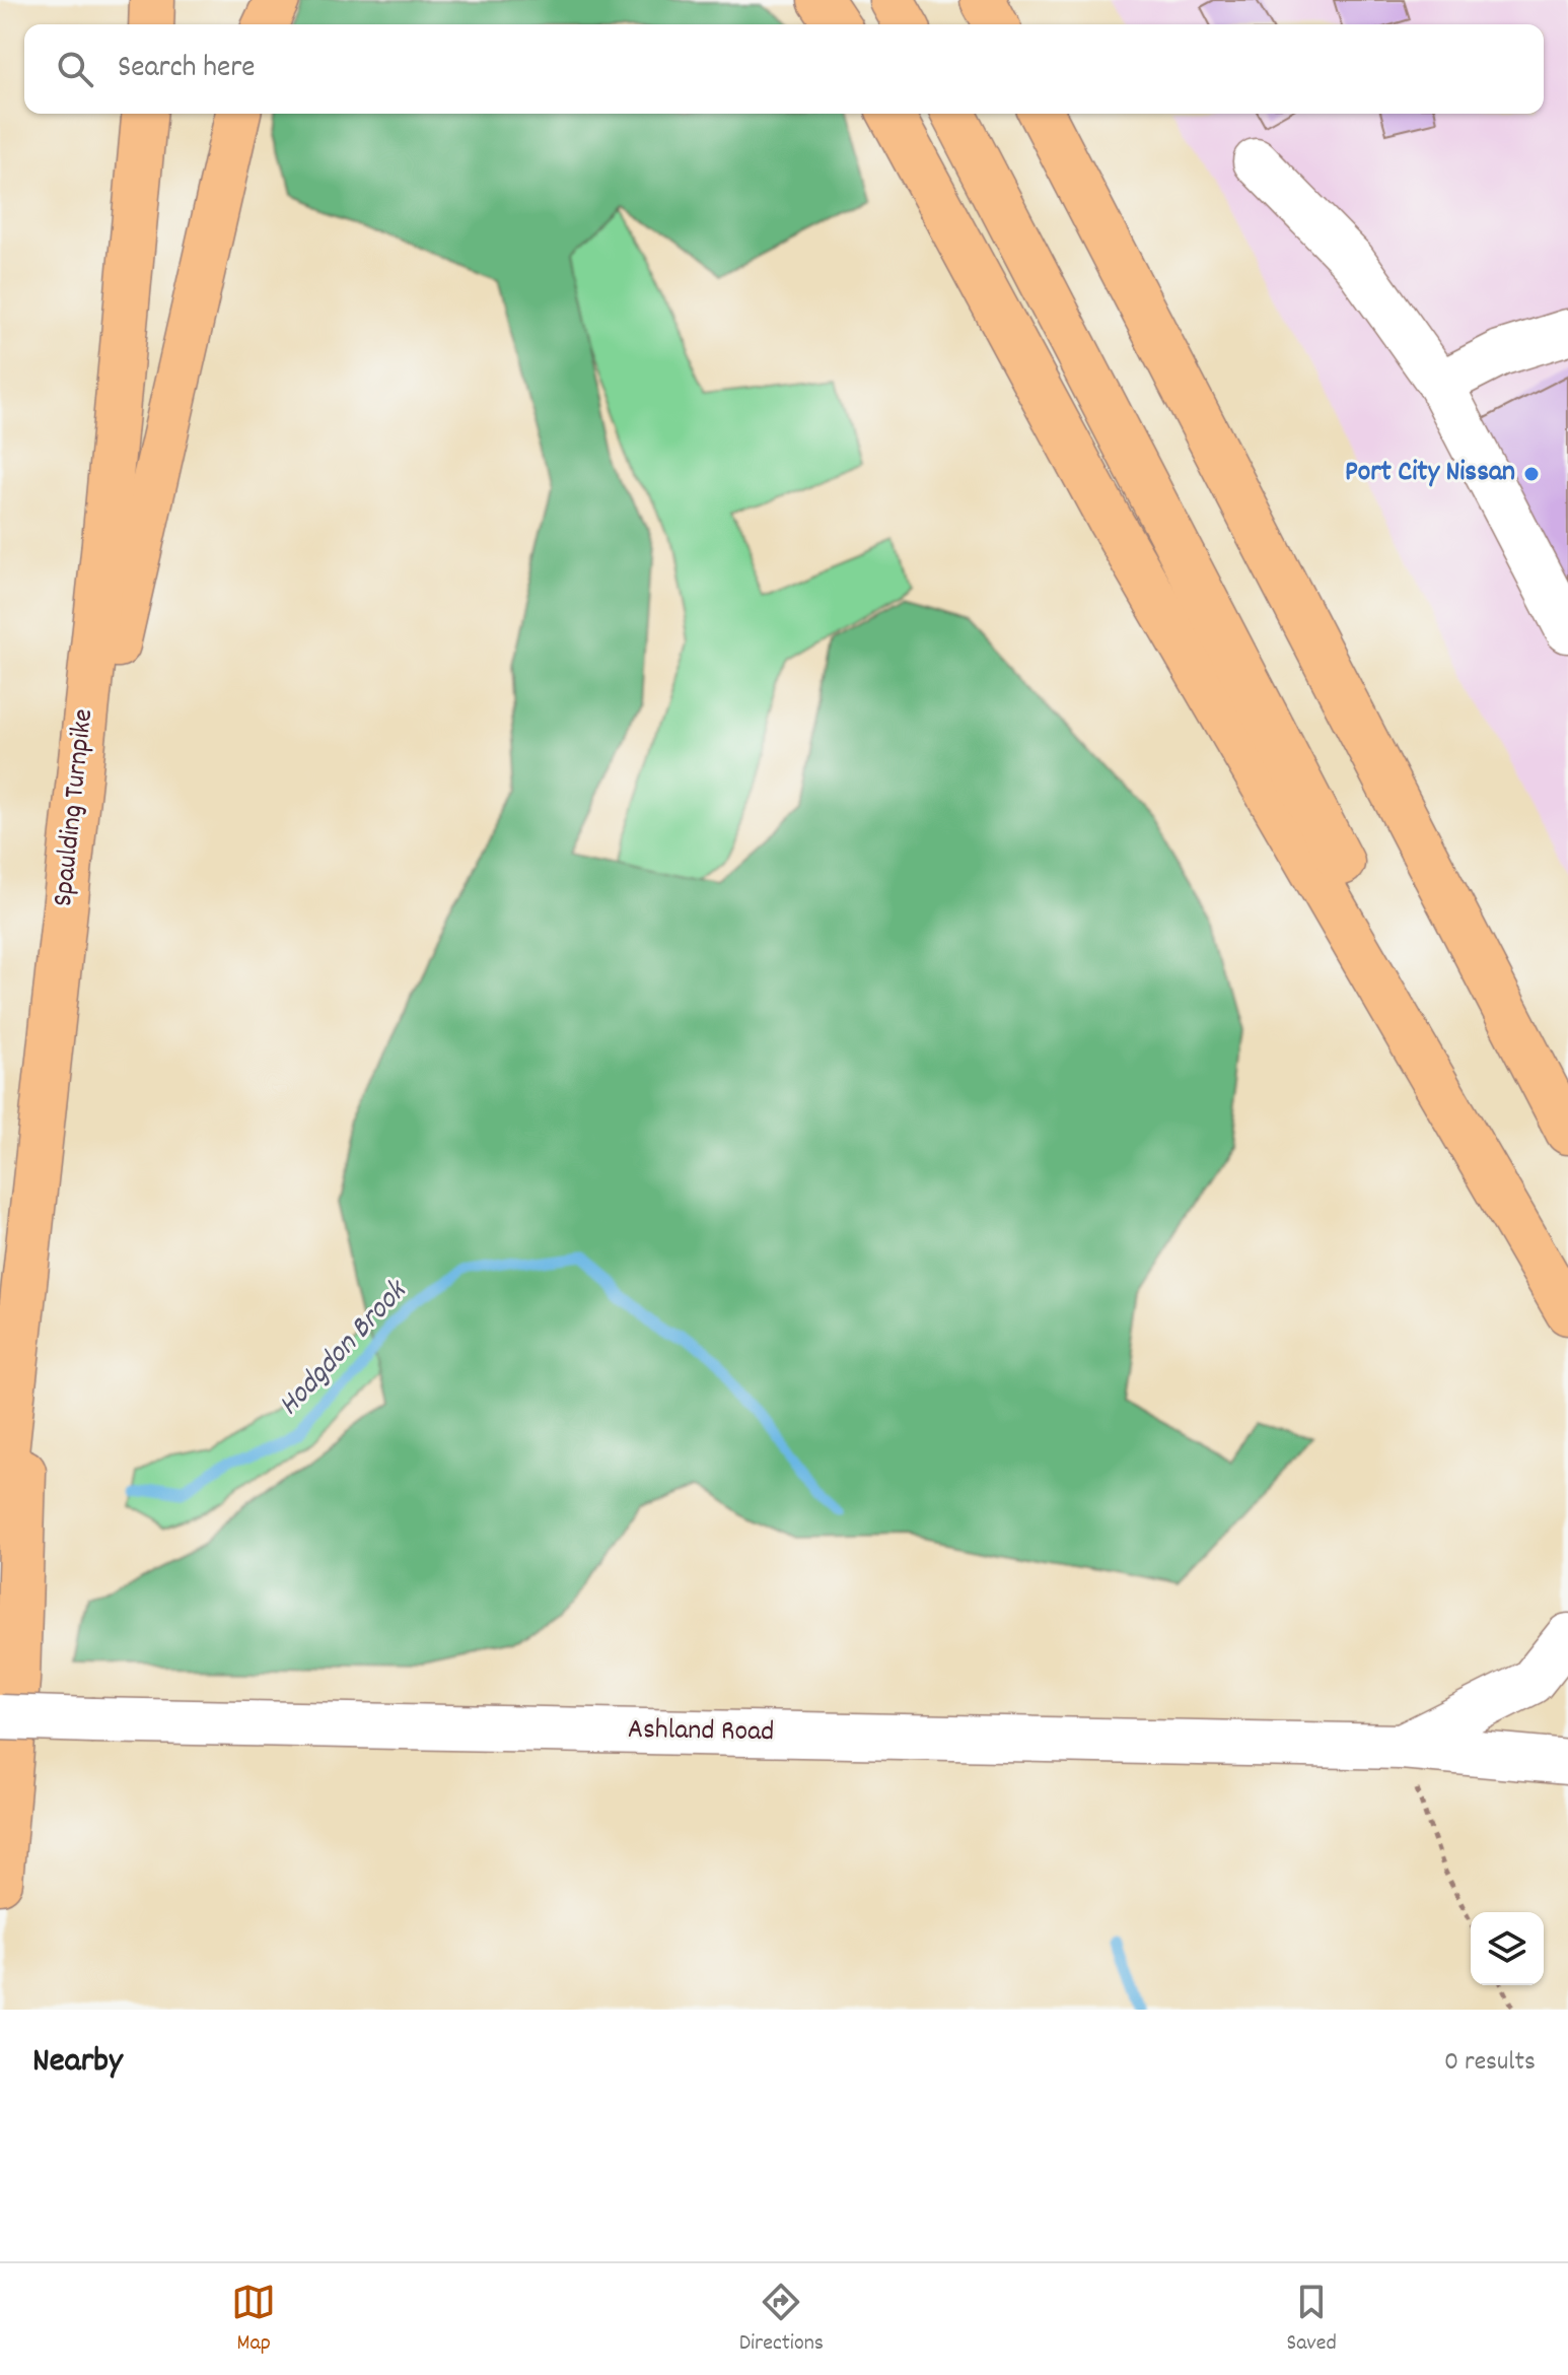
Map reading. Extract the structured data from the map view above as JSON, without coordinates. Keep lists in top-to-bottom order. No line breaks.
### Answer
{"streets":{"highway":["Spaulding Turnpike"],"lane":["Ashland Road"]},"water":["Hodgdon Brook"],"places":["Port City Nissan"],"page":{"search":"Search here","heading":["Nearby","0 results"],"nav":["Map","Directions","Saved"]}}
